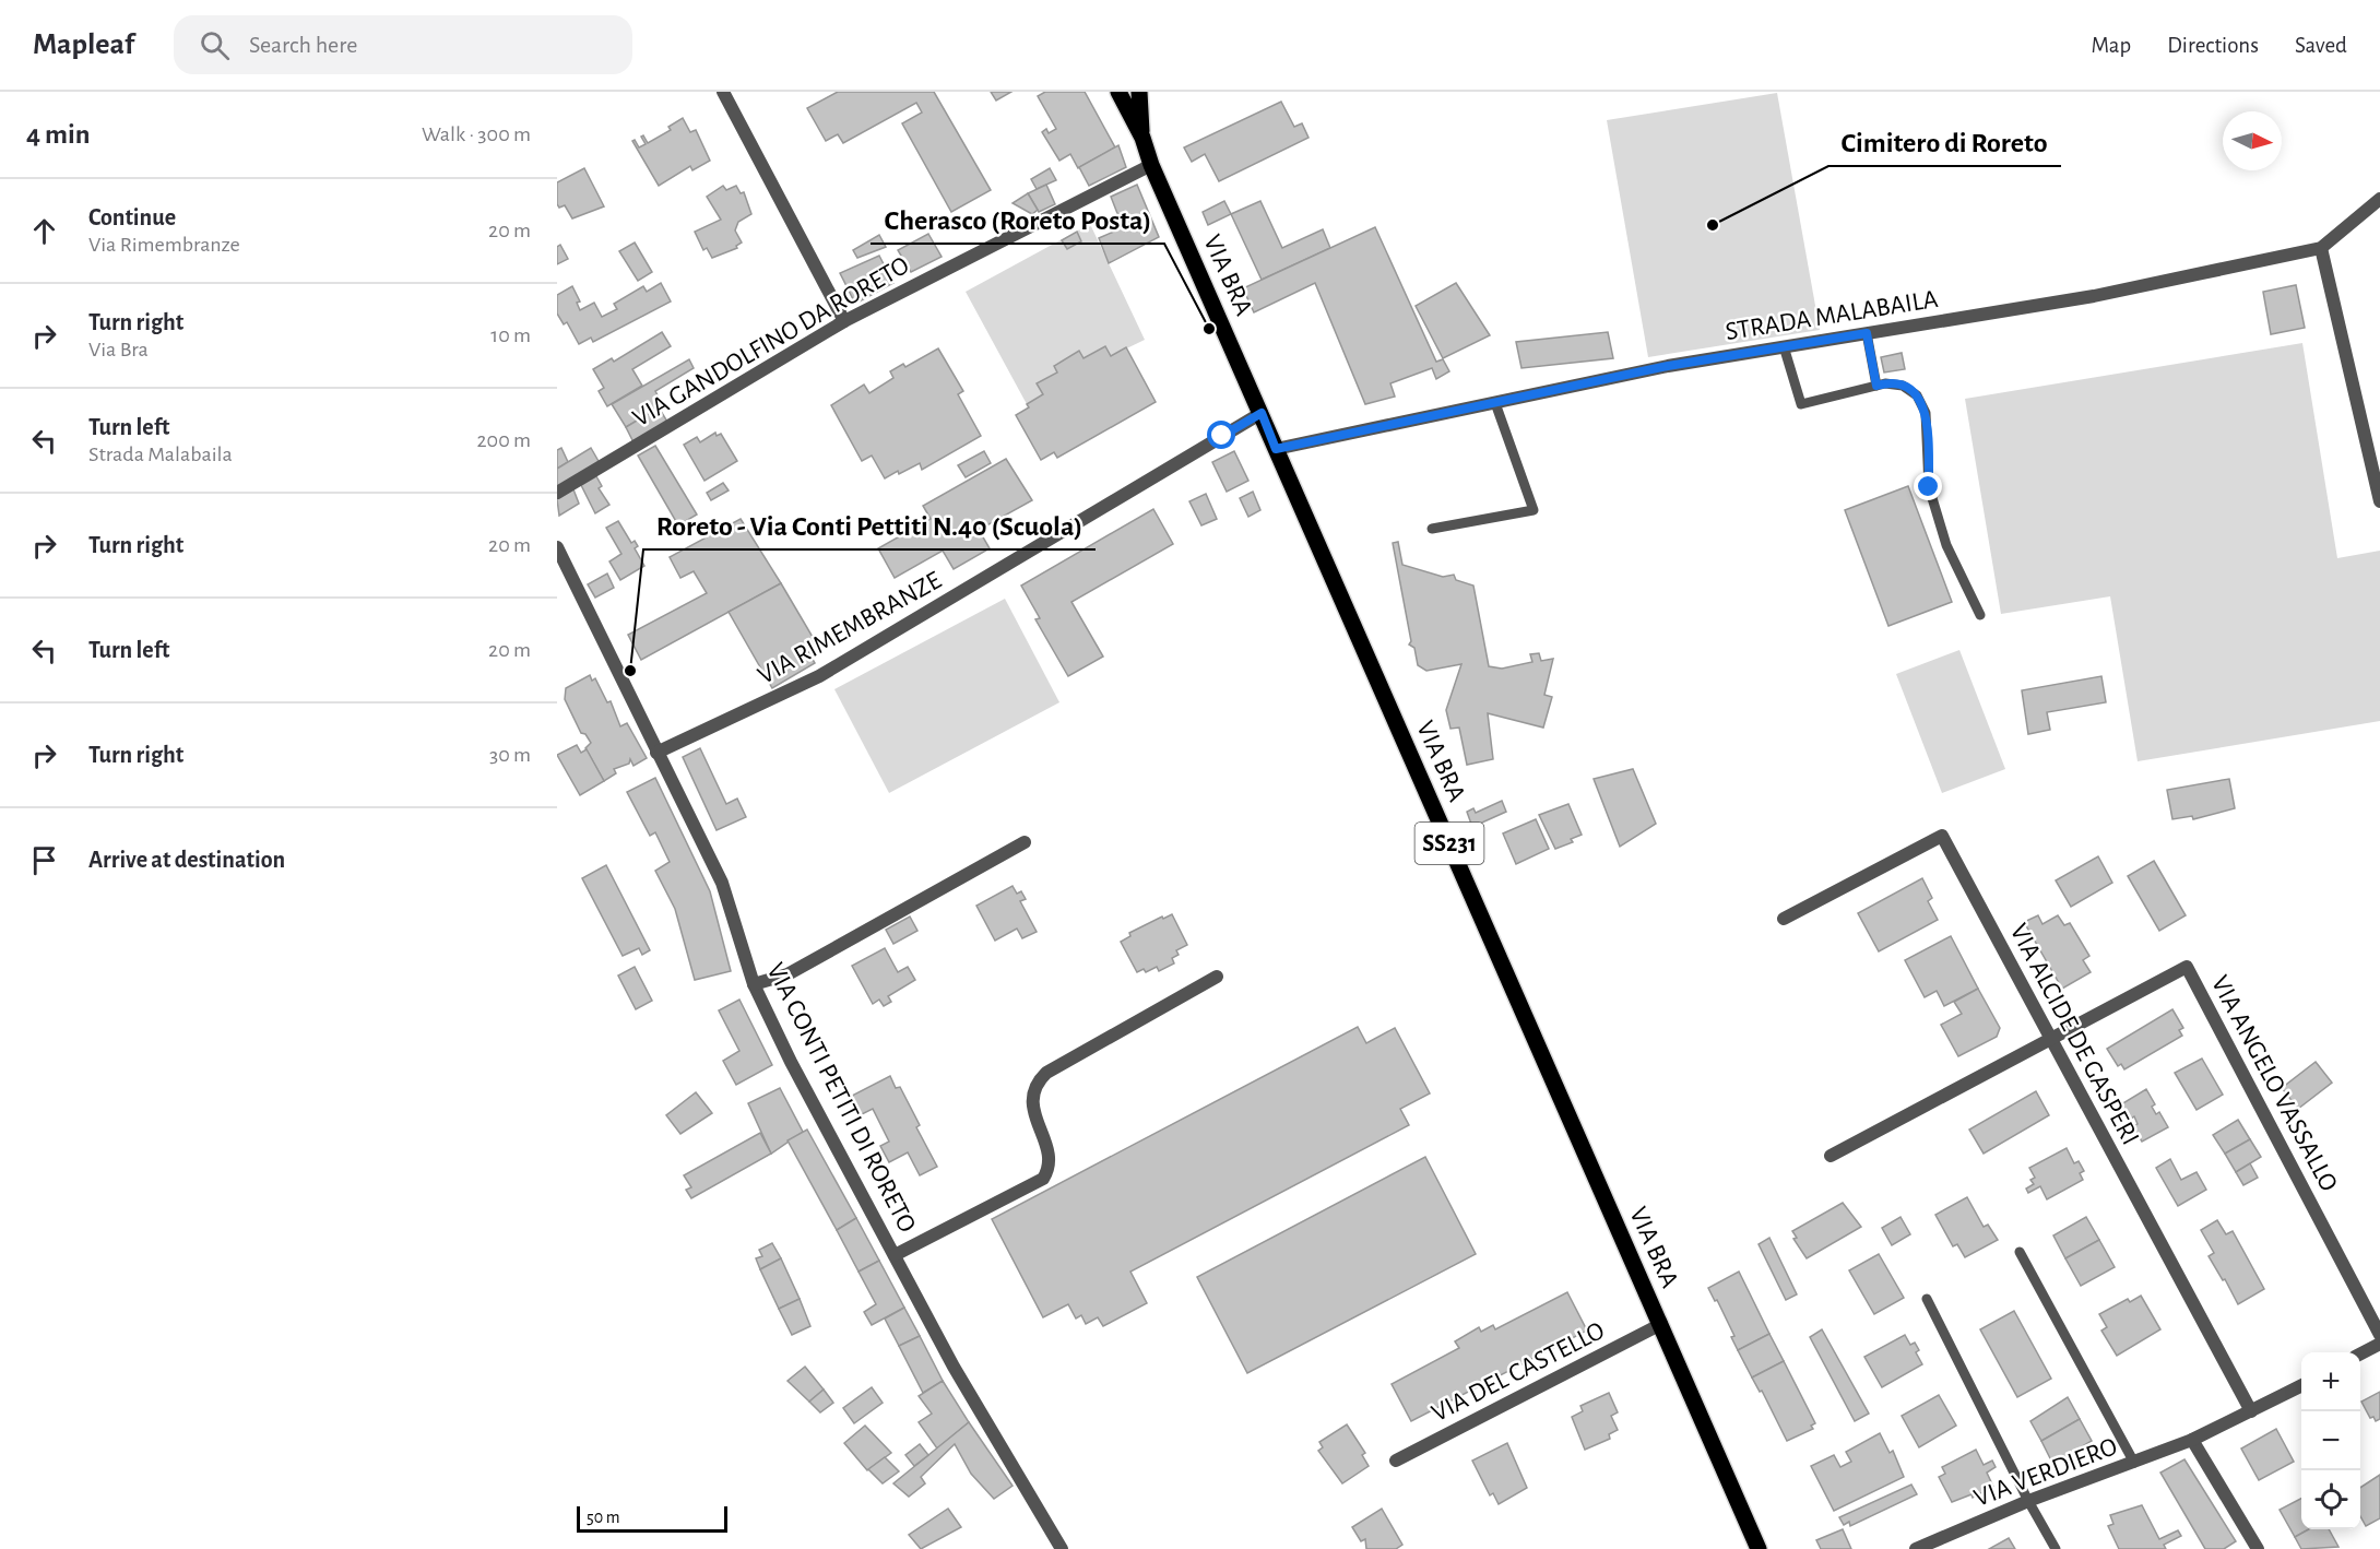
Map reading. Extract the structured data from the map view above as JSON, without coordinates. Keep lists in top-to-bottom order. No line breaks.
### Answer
{"streets":{"main road":["VIA BRA","SS231"],"street":["STRADA MALABAILA","VIA GANDOLFINO DA RORETO","VIA RIMEMBRANZE","VIA ALCIDE DE GASPERI","VIA ANGELO VASSALLO","VIA CONTI PETITI DI RORETO","VIA DEL CASTELLO","VIA VERDIERO"]},"crossings":[["VIA BRA","STRADA MALABAILA"],["VIA BRA","VIA GANDOLFINO DA RORETO"],["VIA BRA","VIA RIMEMBRANZE"],["VIA BRA","SS231"],["VIA BRA","VIA DEL CASTELLO"],["VIA RIMEMBRANZE","VIA CONTI PETITI DI RORETO"],["VIA ALCIDE DE GASPERI","VIA ANGELO VASSALLO"],["VIA ALCIDE DE GASPERI","VIA VERDIERO"]],"places":["Cimitero di Roreto","Cherasco (Roreto Posta)","Roreto - Via Conti Pettiti N.40 (Scuola)"],"scale_bar":"50 m","north":"right","page":{"header":"Mapleaf","search":"Search here","nav":["Map","Directions","Saved"],"heading":["4 min","Walk · 300 m"],"list":[["Continue","Via Rimembranze","20 m"],["Turn right","Via Bra","10 m"],["Turn left","Strada Malabaila","200 m"],["Turn right","20 m"],["Turn left","20 m"],["Turn right","30 m"],"Arrive at destination"],"map_buttons":["+","−"],"scale":"50 m"}}
